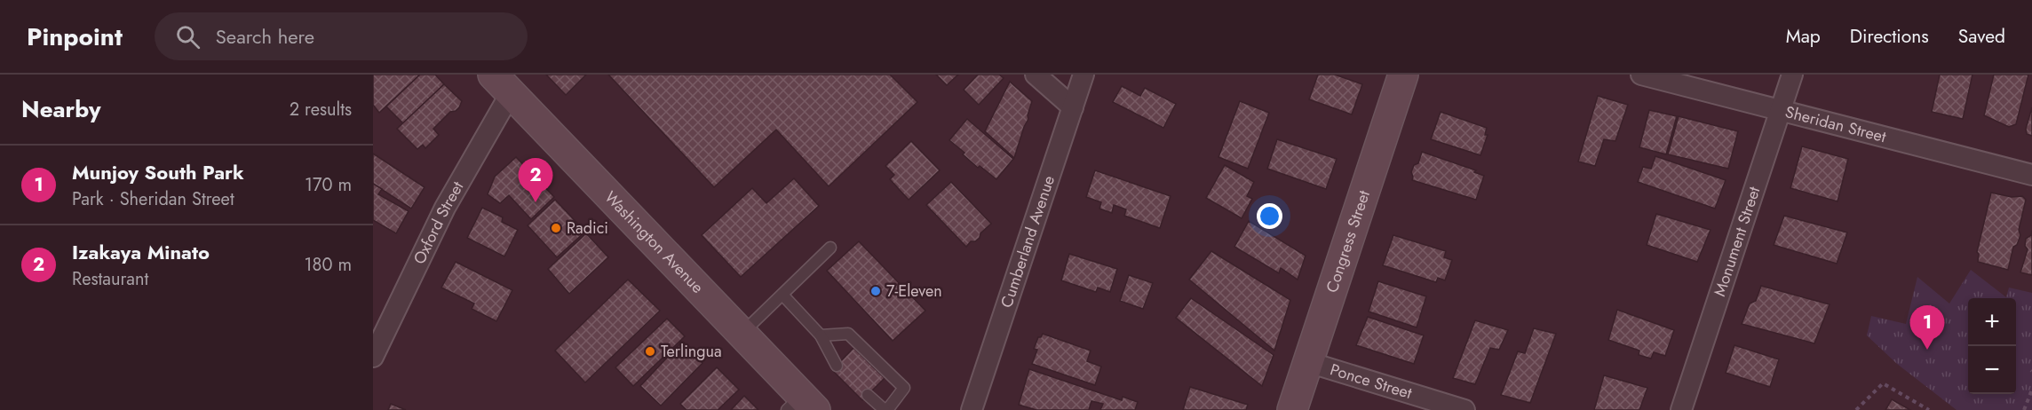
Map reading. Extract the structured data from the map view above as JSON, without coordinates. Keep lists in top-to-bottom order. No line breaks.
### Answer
{"streets":{"main road":["Washington Avenue","Congress Street"],"street":["Sheridan Street","Oxford Street","Cumberland Avenue","Monument Street","Ponce Street"]},"crossings":[["Sheridan Street","Monument Street"],["Oxford Street","Washington Avenue"],["Congress Street","Ponce Street"]],"places":["Radici","7-Eleven","Terlingua"],"page":{"header":"Pinpoint","search":"Search here","nav":["Map","Directions","Saved"],"heading":["Nearby","2 results"],"list":[{"mark":"1","name":"Munjoy South Park","note":"Park · Sheridan Street","value":"170 m"},{"mark":"2","name":"Izakaya Minato","note":"Restaurant","value":"180 m"}],"pins":["2","1"],"map_buttons":["+","−"]}}
